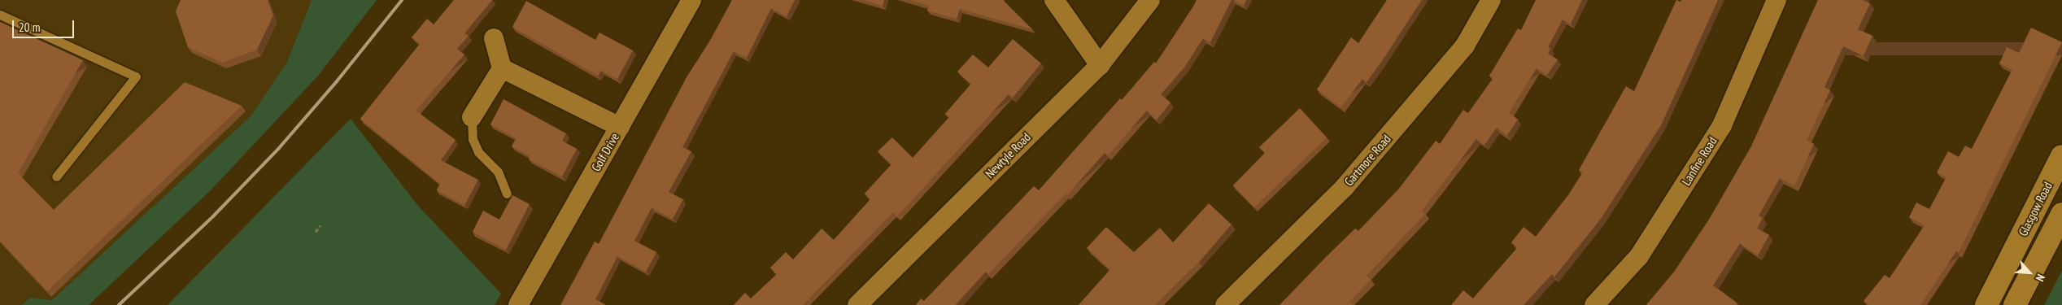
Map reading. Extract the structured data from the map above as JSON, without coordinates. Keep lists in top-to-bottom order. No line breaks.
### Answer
{"streets":{"main road":["Glasgow Road"],"street":["Golf Drive","Newtyle Road","Gartmore Road","Lanfine Road"]},"scale_bar":"20 m","north":"bottom right"}
